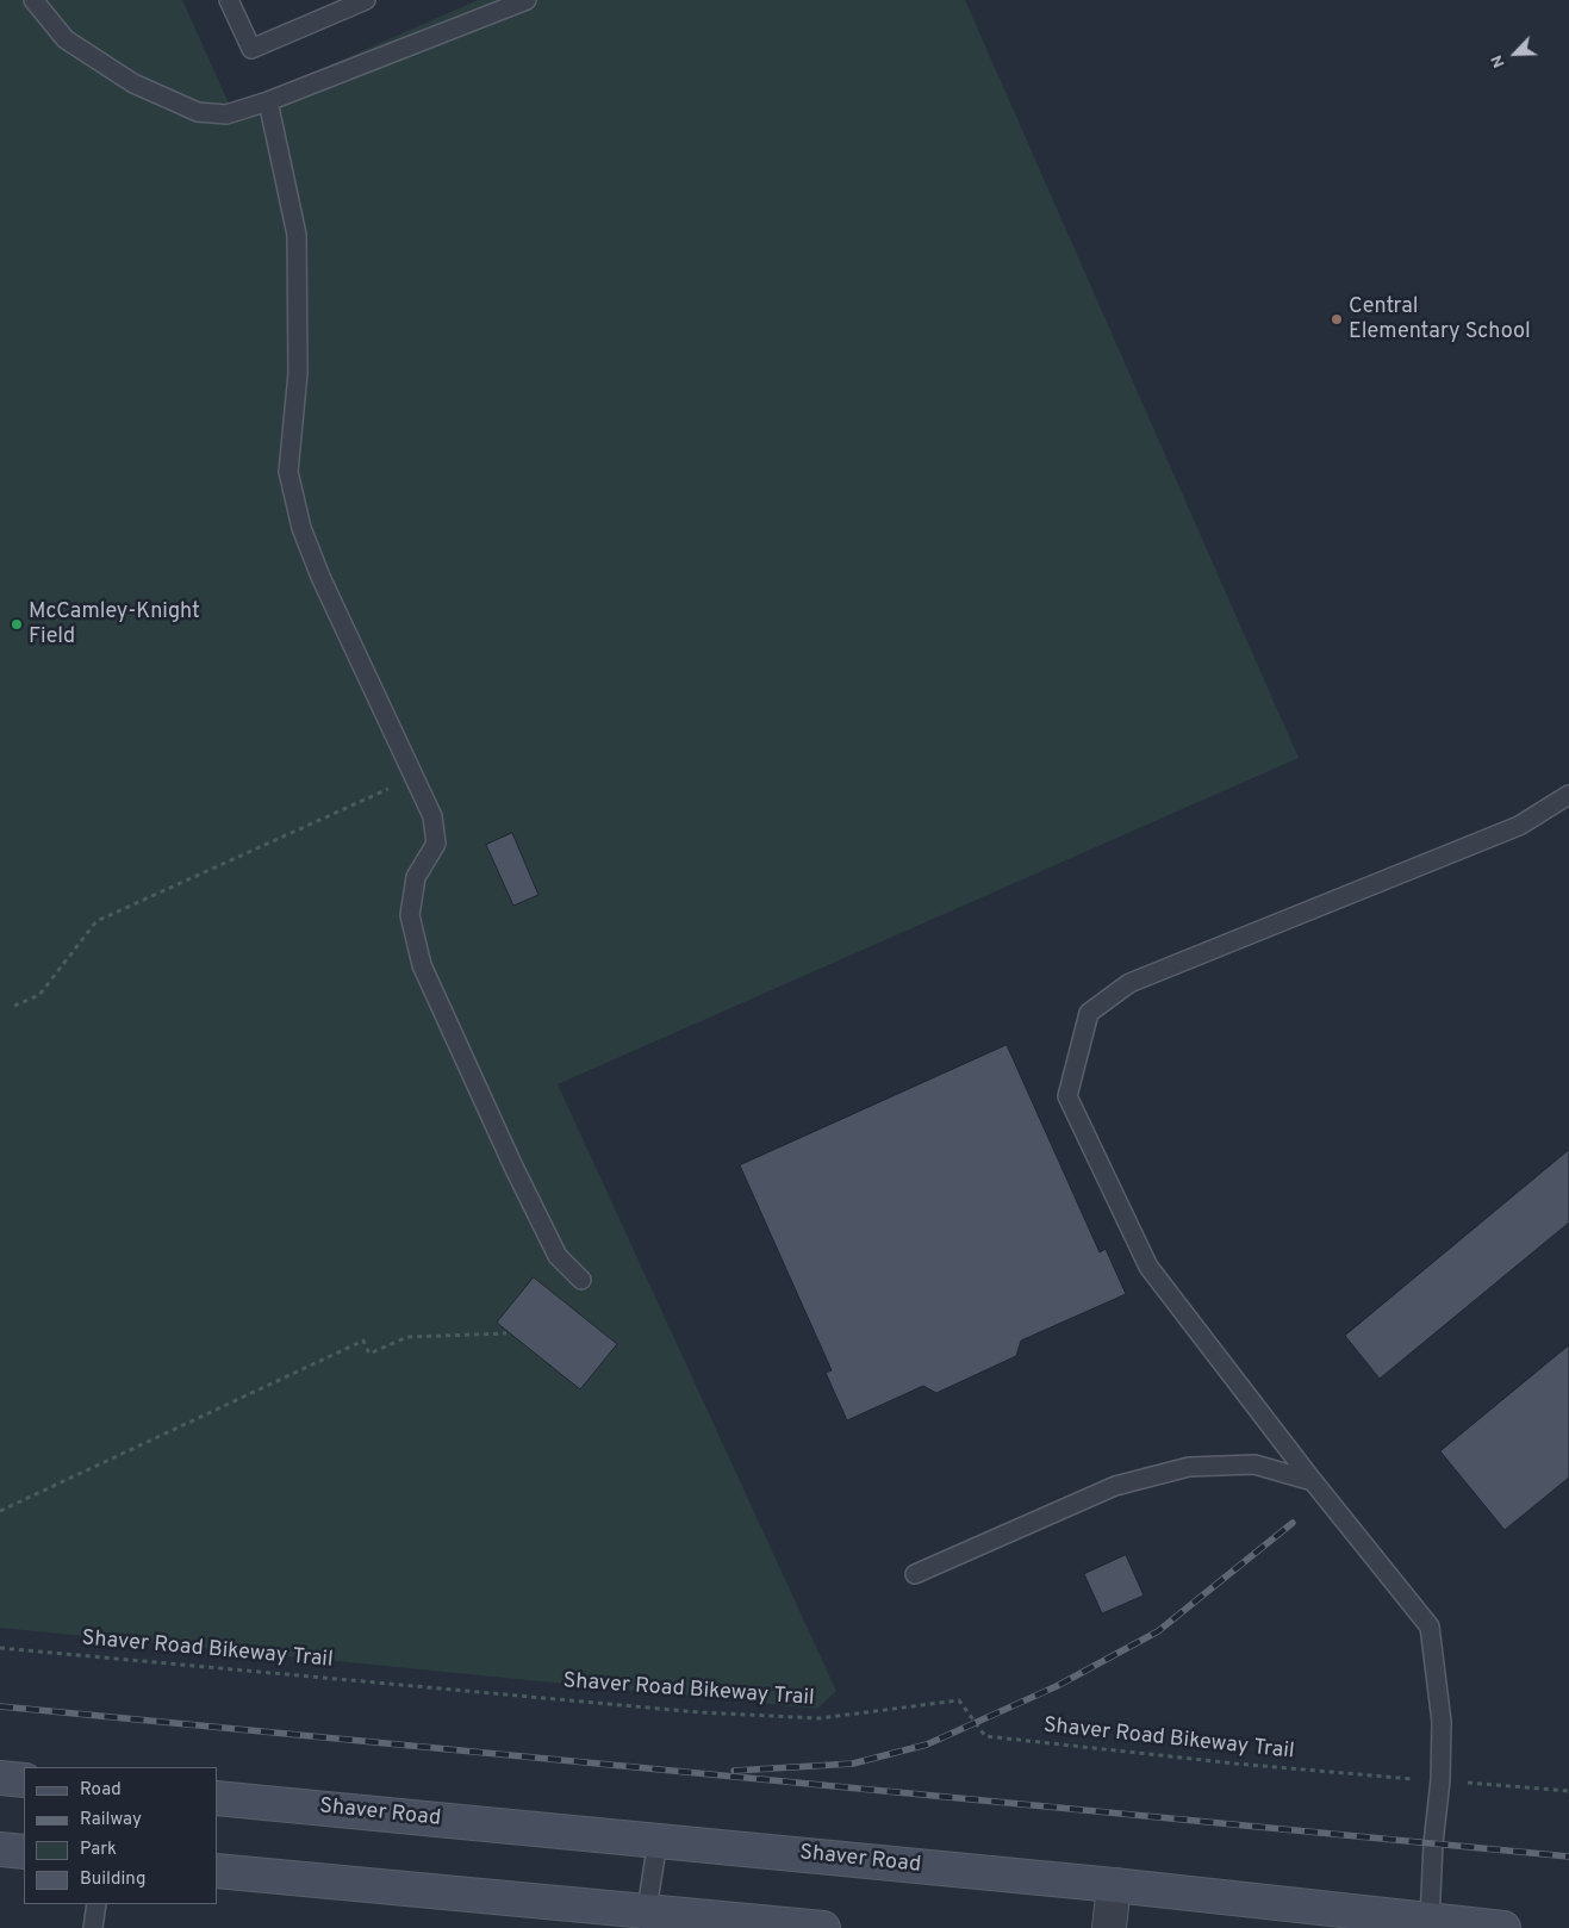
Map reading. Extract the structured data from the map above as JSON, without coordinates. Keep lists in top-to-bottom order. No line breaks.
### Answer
{"streets":{"main road":["Shaver Road"],"path":["Shaver Road Bikeway Trail"]},"places":["Central Elementary School","McCamley-Knight Field"],"legend":["Road","Railway","Park","Building"],"north":"bottom left"}
